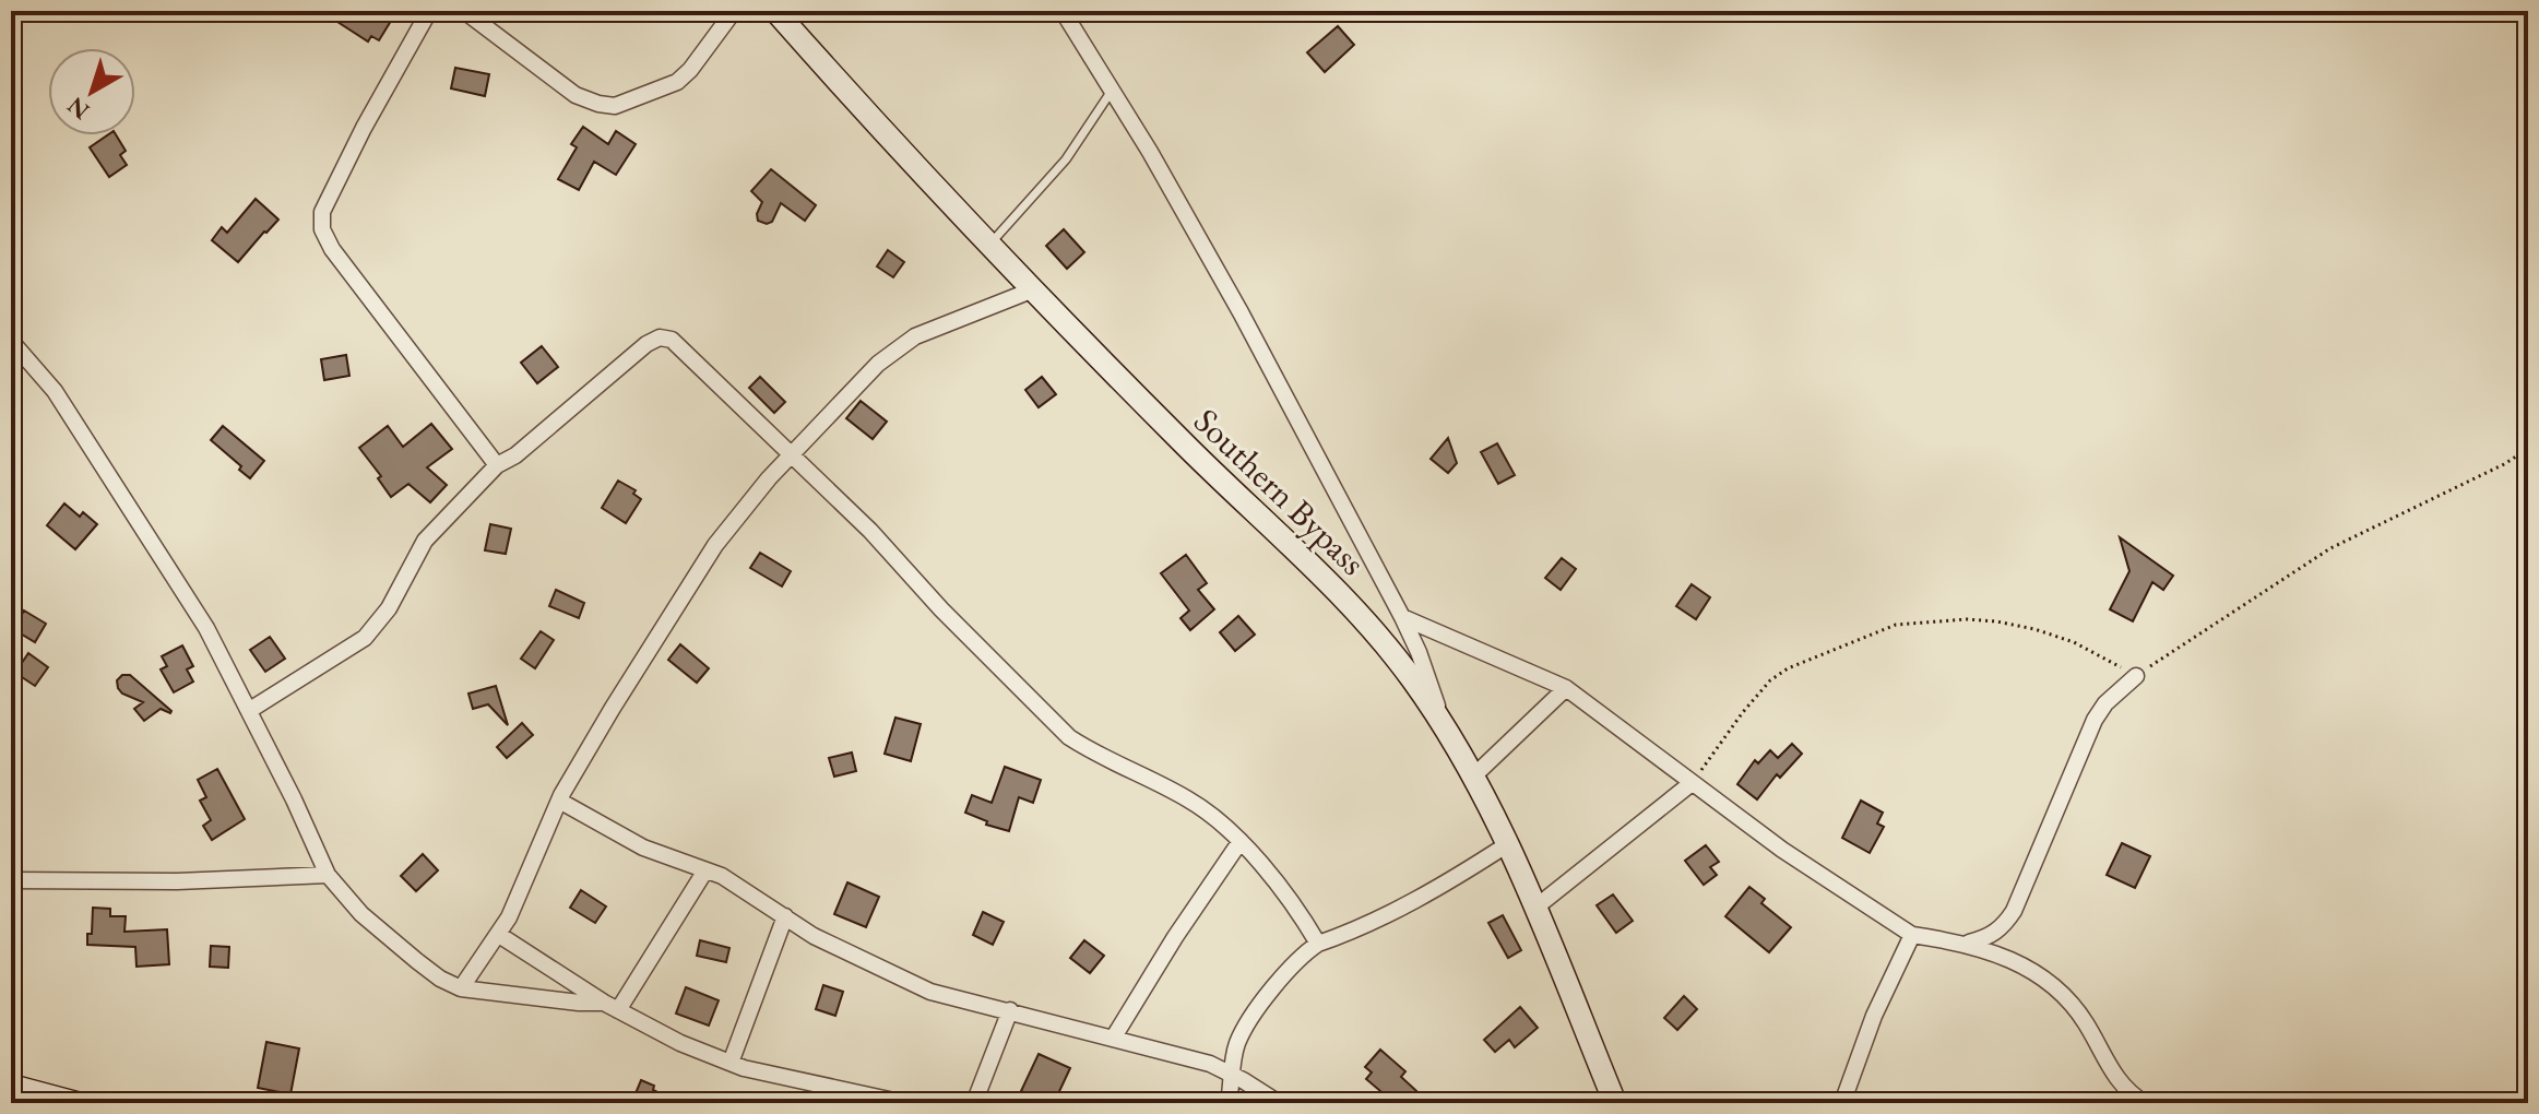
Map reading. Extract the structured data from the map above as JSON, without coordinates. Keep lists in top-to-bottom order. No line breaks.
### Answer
{"streets":{"street":["Southern Bypass"]},"north":"bottom left"}
